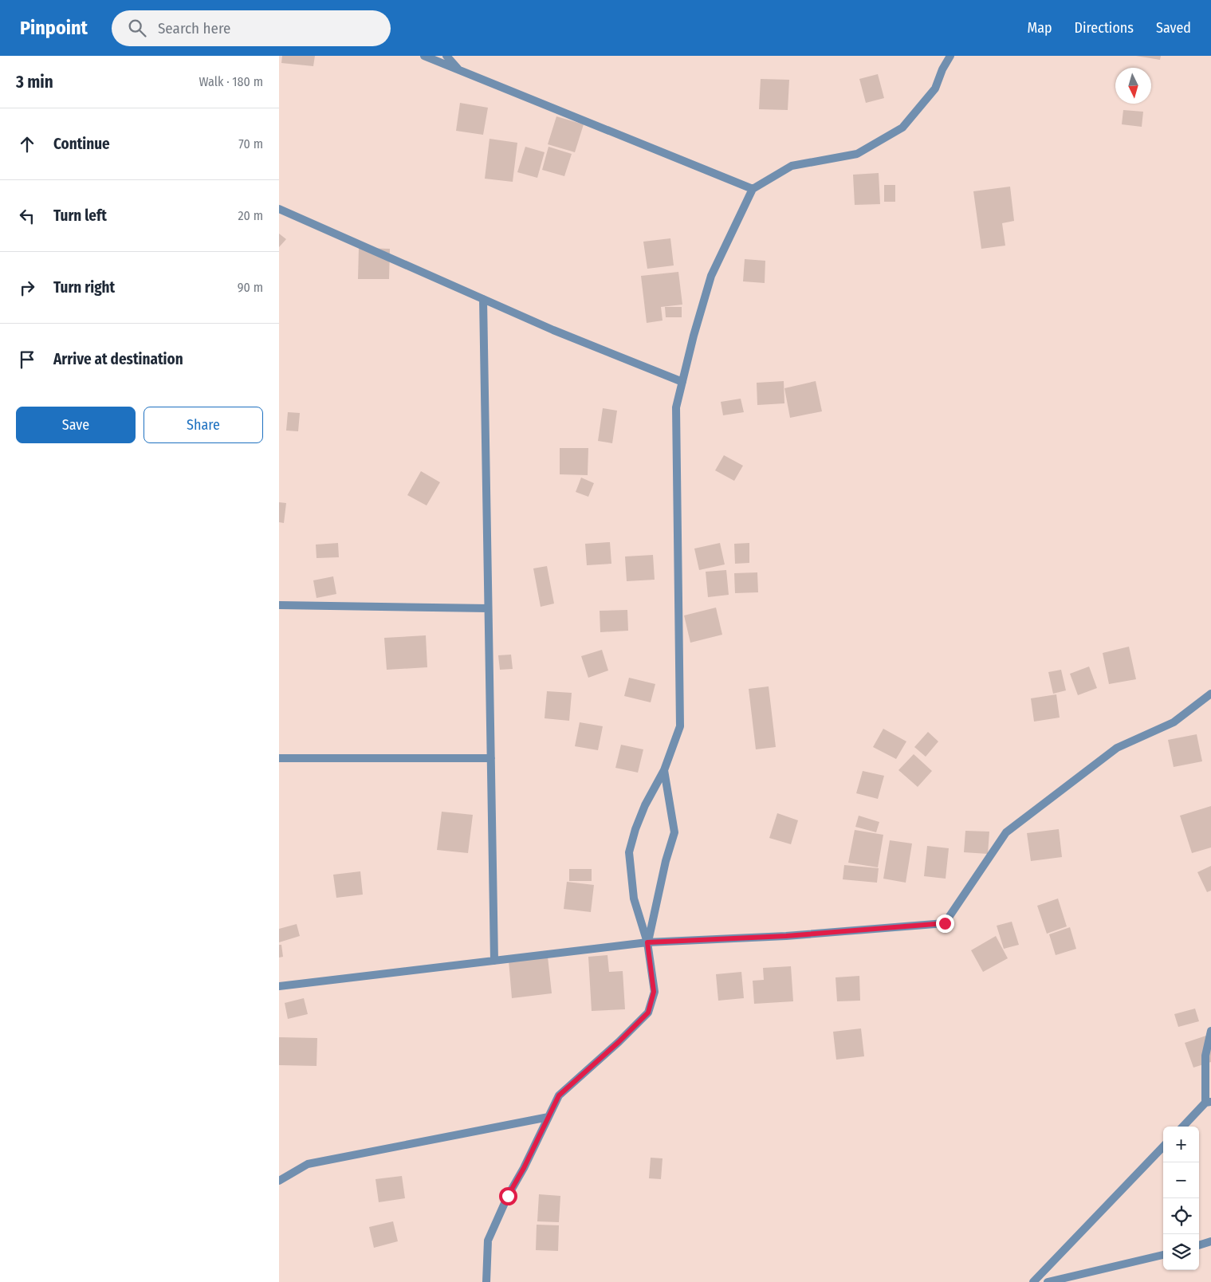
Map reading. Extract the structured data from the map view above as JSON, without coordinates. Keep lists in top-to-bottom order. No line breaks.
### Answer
{"north":"bottom","page":{"header":"Pinpoint","search":"Search here","nav":["Map","Directions","Saved"],"heading":["3 min","Walk · 180 m"],"list":[["Continue","70 m"],["Turn left","20 m"],["Turn right","90 m"],"Arrive at destination"],"buttons":["Save","Share"],"map_buttons":["+","−"]}}
